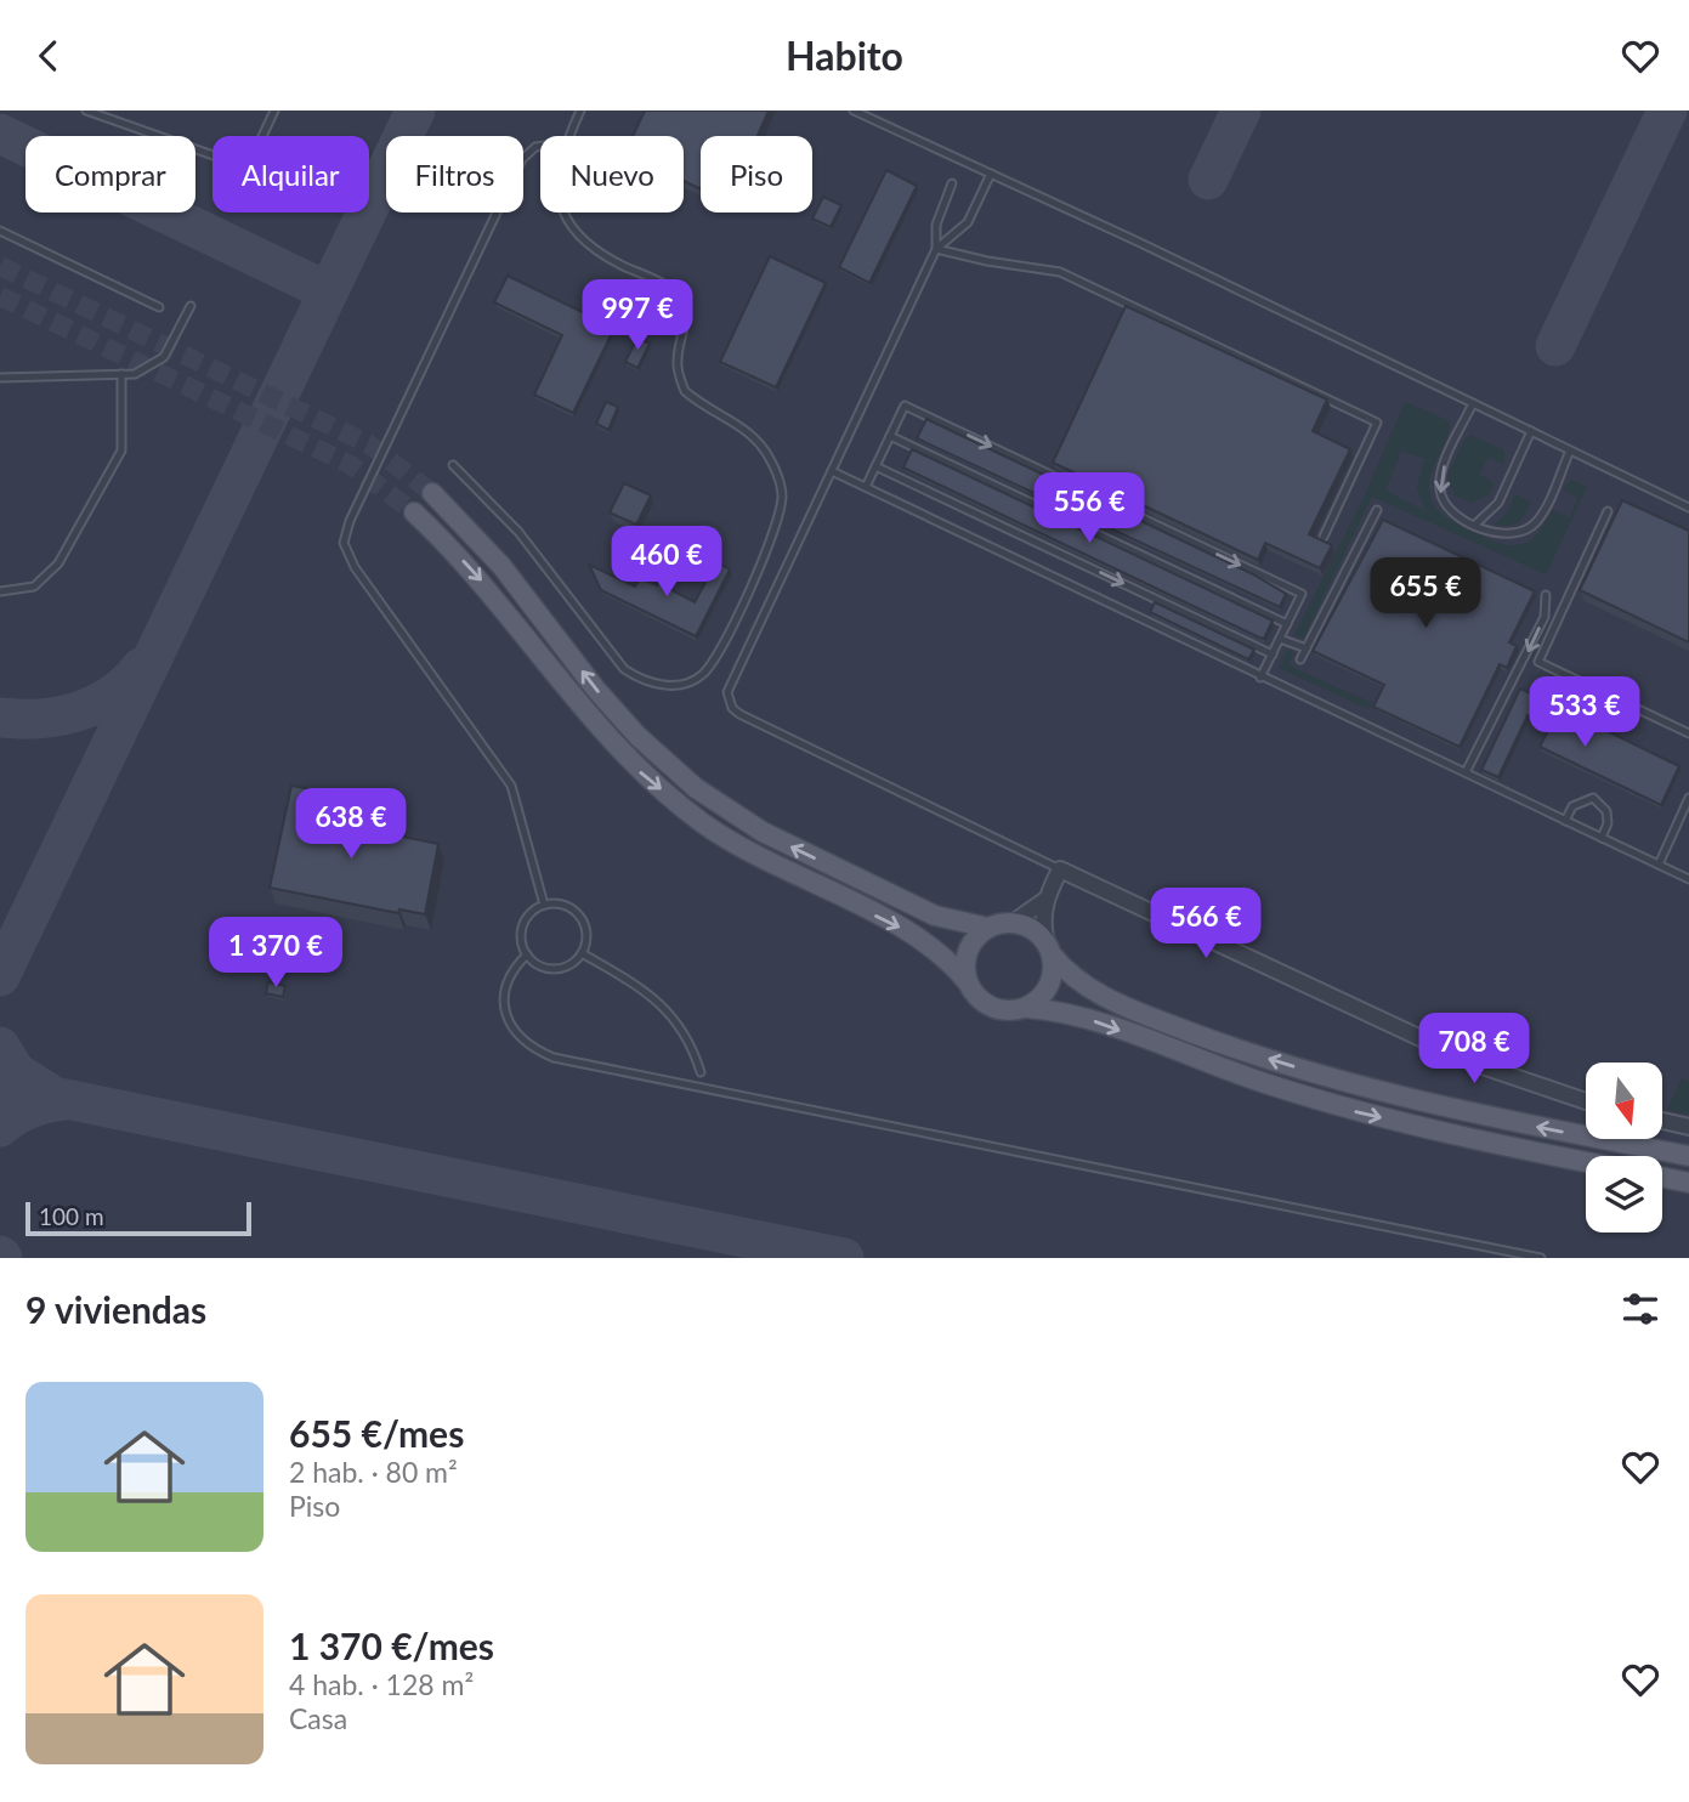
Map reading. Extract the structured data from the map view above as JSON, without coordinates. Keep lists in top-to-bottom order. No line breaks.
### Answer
{"scale_bar":"100 m","north":"bottom","page":{"header":"Habito","chip":["Comprar","Alquilar","Filtros","Nuevo","Piso"],"price":["997 €","556 €","460 €","655 €","533 €","638 €","566 €","1 370 €","708 €"],"scale":"100 m","heading":"9 viviendas","list":[{"name":"655 €/mes","note":"2 hab. · 80 m² · Piso"},{"name":"1 370 €/mes","note":"4 hab. · 128 m² · Casa"}]}}
